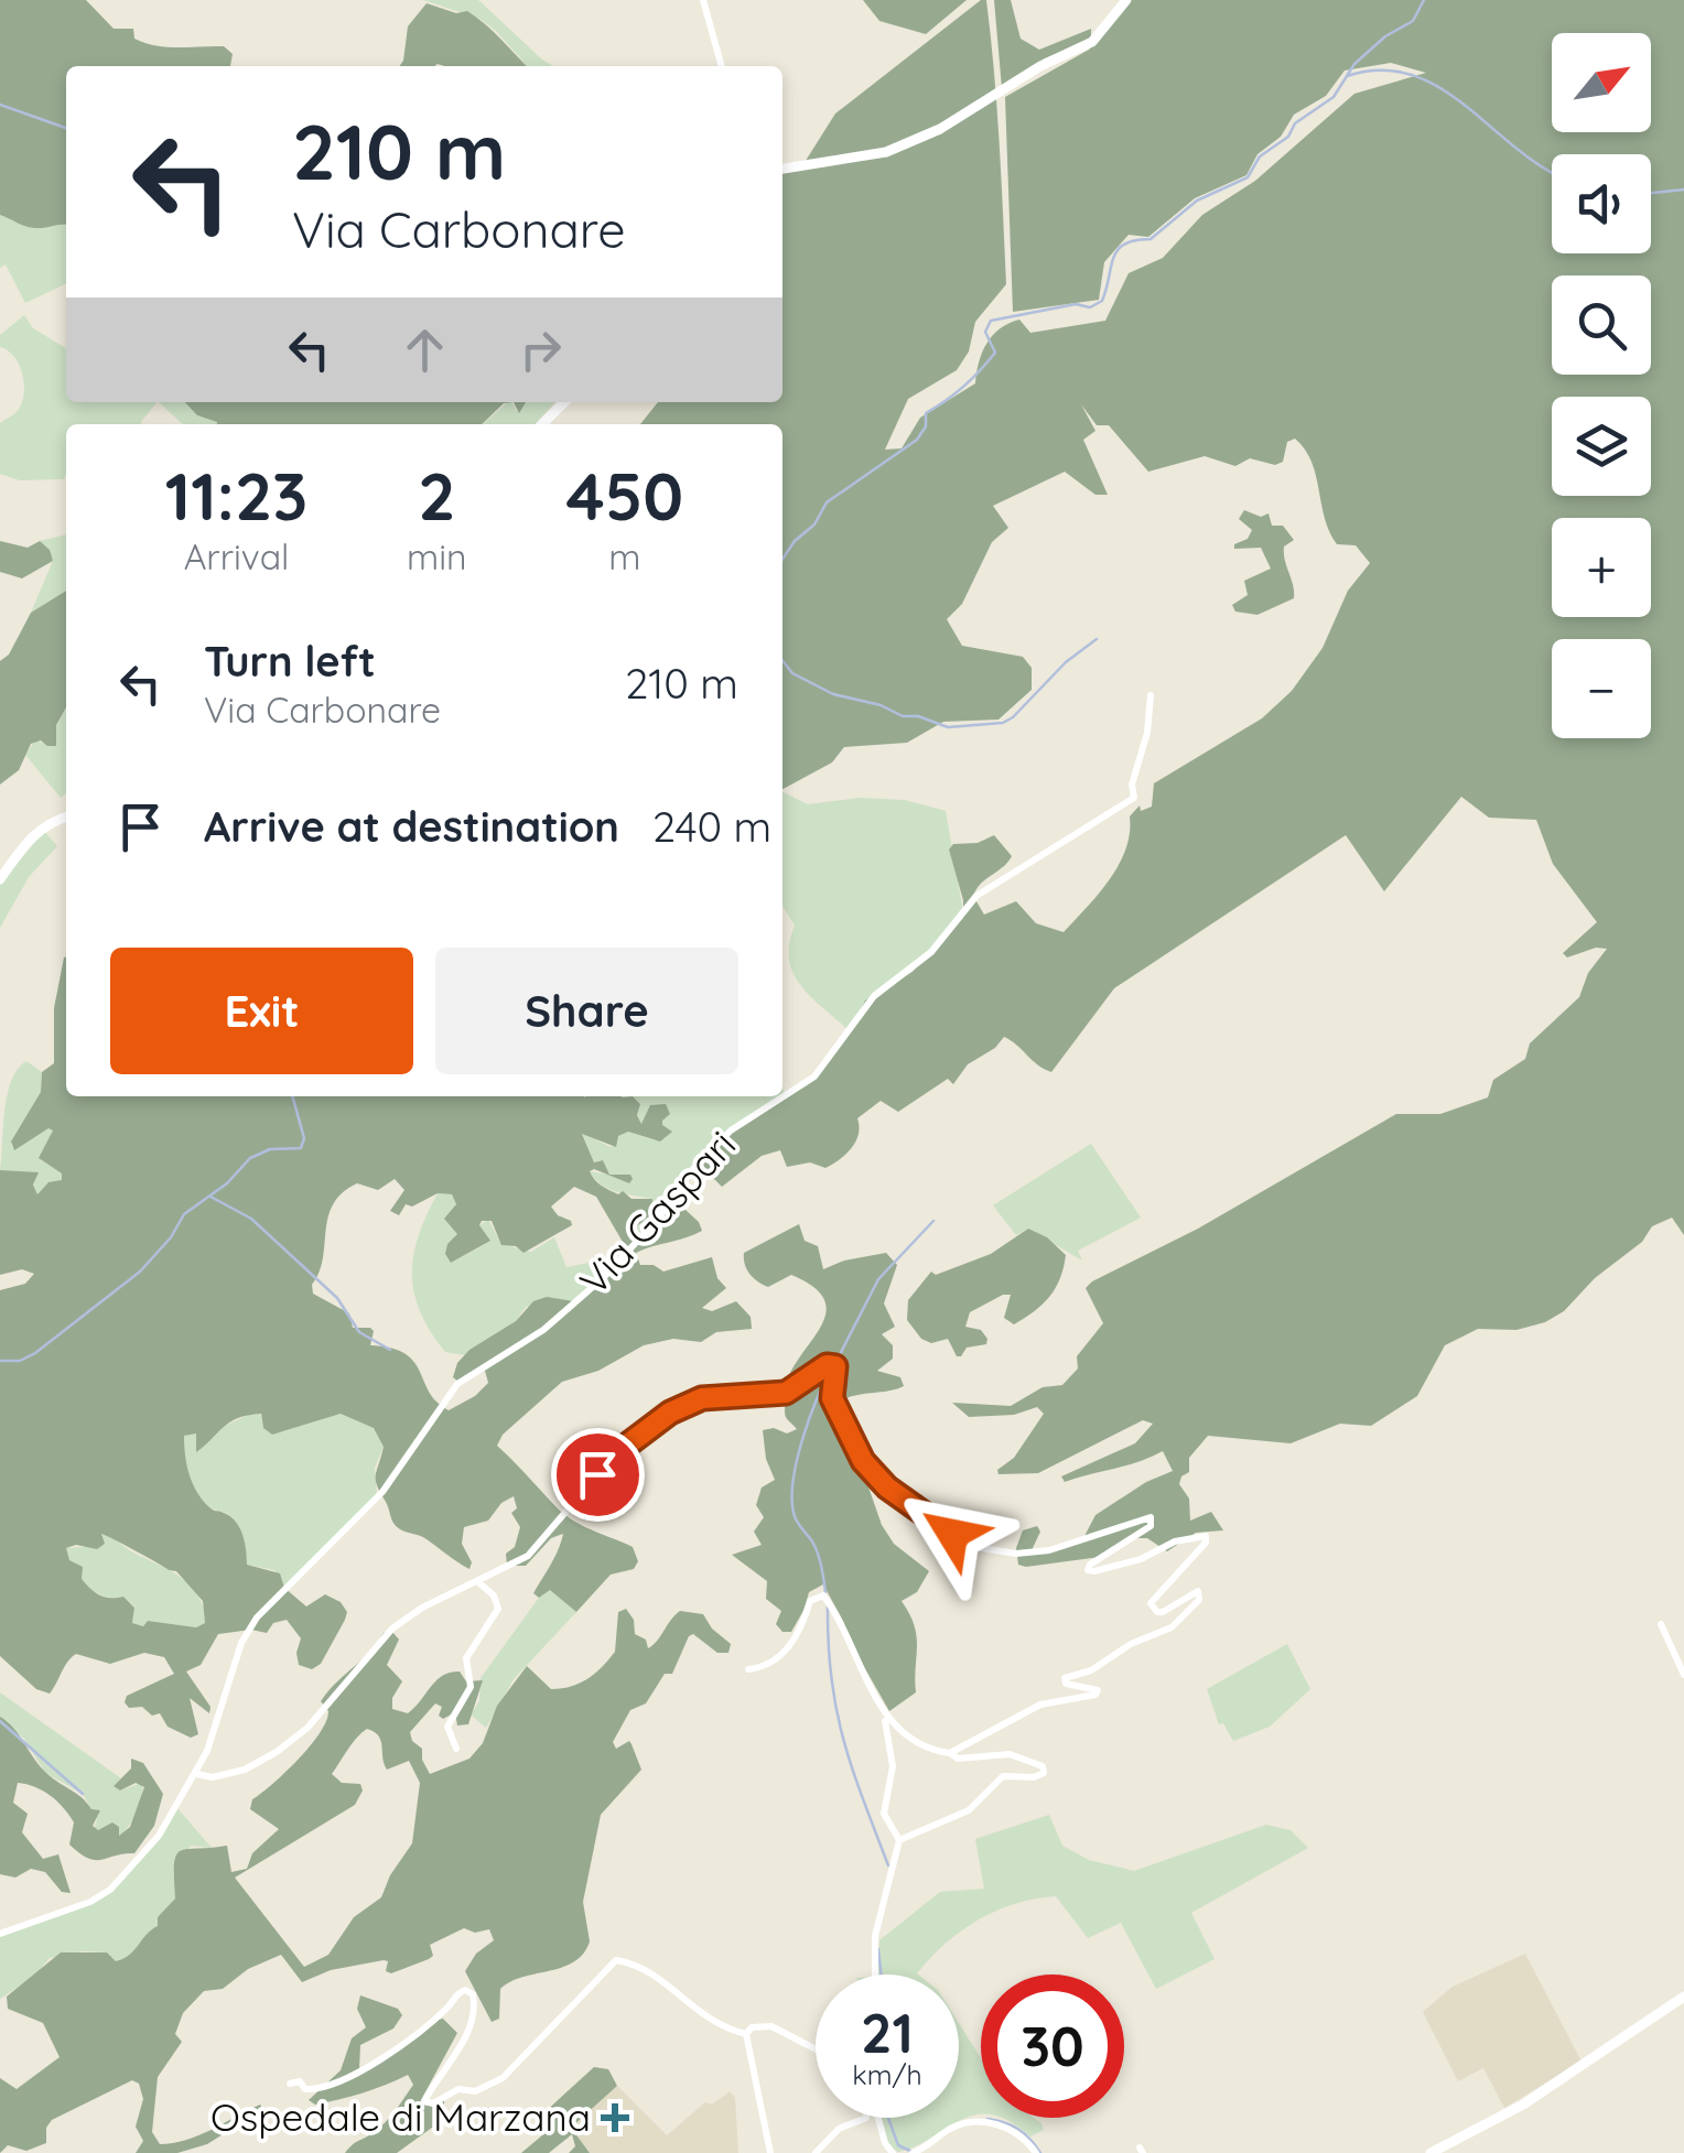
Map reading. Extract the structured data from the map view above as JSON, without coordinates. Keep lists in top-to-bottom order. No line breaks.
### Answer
{"streets":{"street":["Via Gaspari"]},"places":{"health":["Ospedale di Marzana"]},"north":"top right","page":{"map_buttons":["+","−"],"turn":["210 m","Via Carbonare"],"eta":["11:23","Arrival","2","min","450","m"],"list":[{"name":"Turn left","note":"Via Carbonare","value":"210 m"},{"name":"Arrive at destination","value":"240 m"}],"buttons":["Exit","Share"],"speed":"21 km/h","limit":"30"}}
